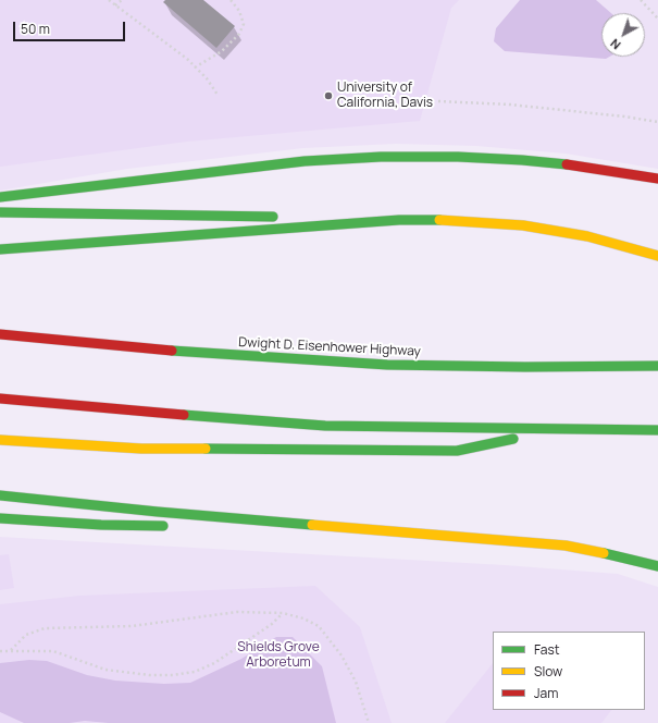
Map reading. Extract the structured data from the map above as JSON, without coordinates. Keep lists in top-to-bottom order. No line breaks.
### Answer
{"streets":{"highway":["Dwight D. Eisenhower Highway"]},"parks":["Shields Grove Arboretum"],"places":["University of California, Davis"],"legend":["Fast","Slow","Jam"],"scale_bar":"50 m","north":"bottom left"}
